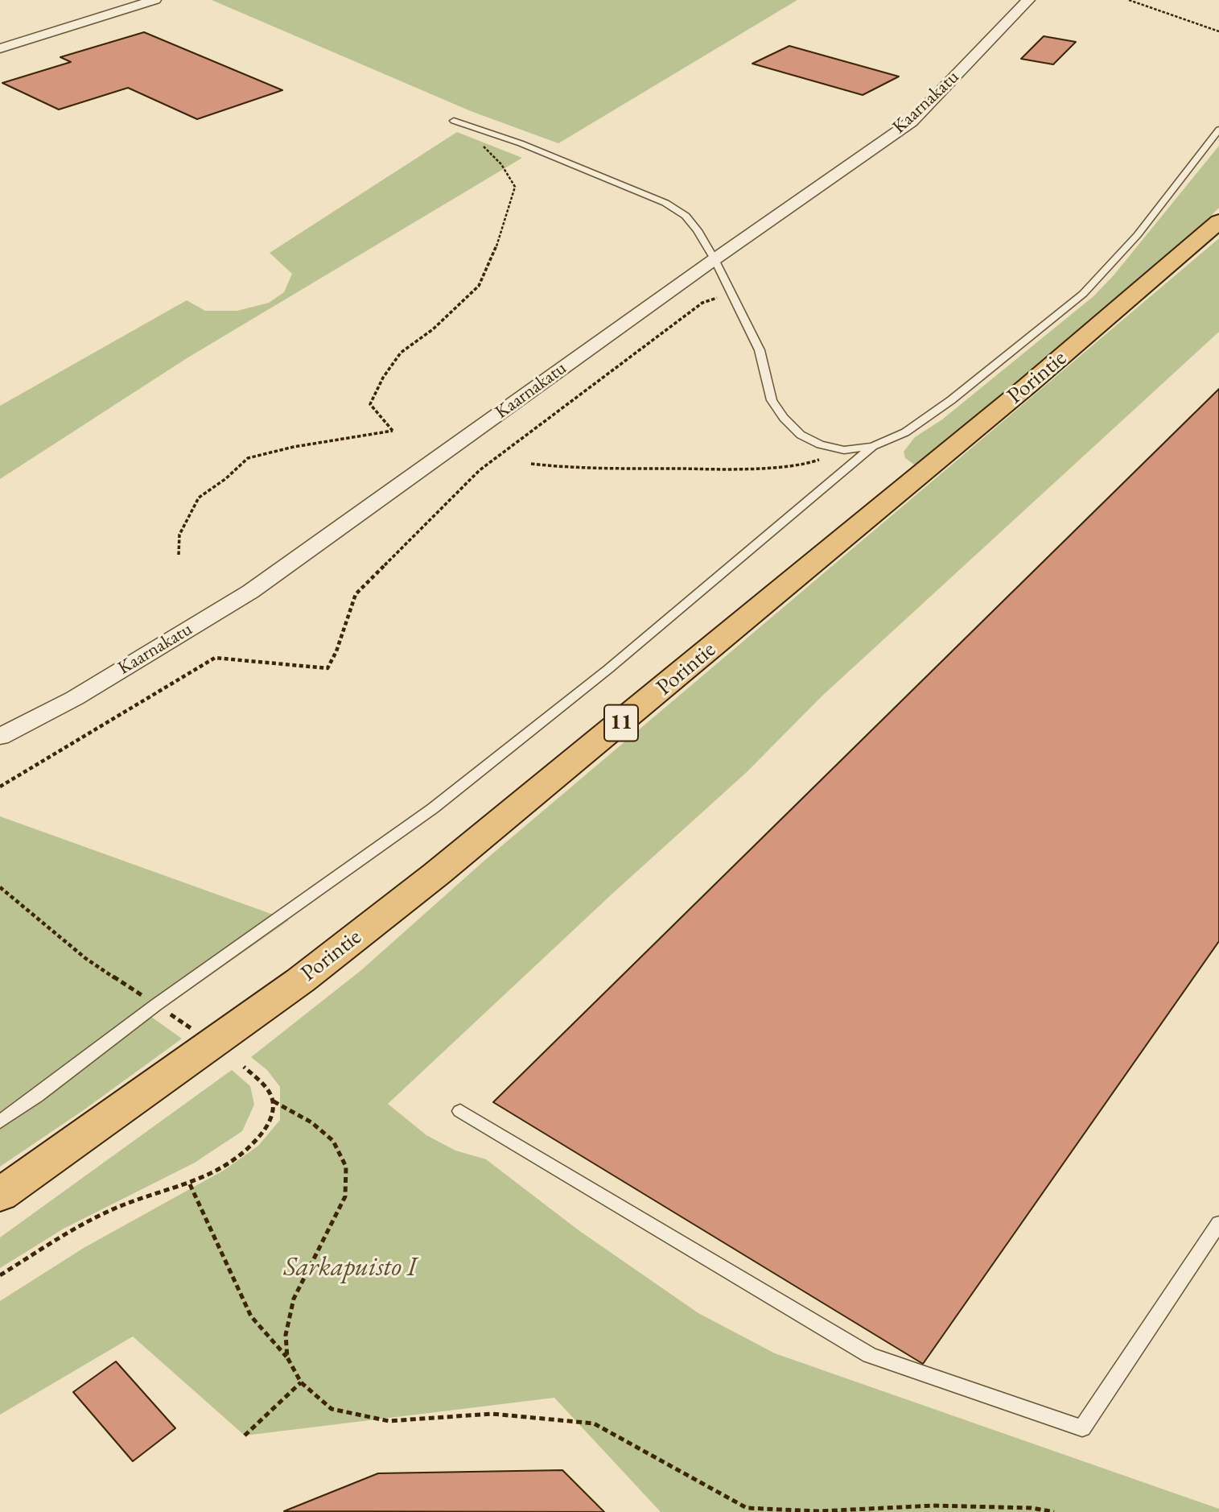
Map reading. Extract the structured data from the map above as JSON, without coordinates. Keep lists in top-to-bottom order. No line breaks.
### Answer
{"streets":{"highway":["Porintie","11"],"street":["Kaarnakatu"]},"parks":["Sarkapuisto I"]}
